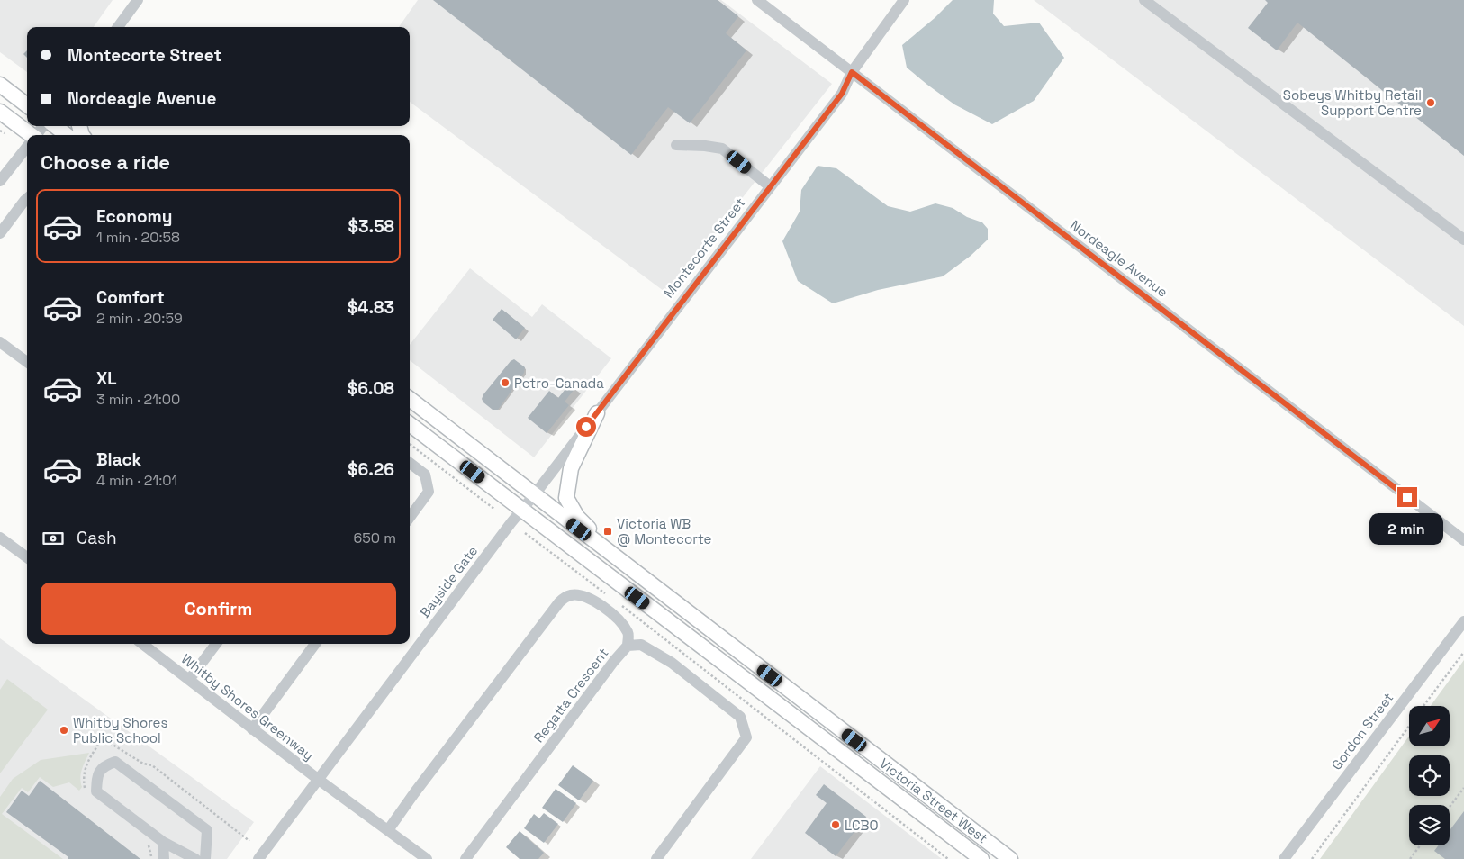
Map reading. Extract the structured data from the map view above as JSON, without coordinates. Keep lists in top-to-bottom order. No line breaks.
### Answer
{"streets":{"main road":["Victoria Street West"],"street":["Montecorte Street","Nordeagle Avenue","Bayside Gate","Regatta Crescent","Whitby Shores Greenway","Gordon Street"]},"crossings":[["Montecorte Street","Nordeagle Avenue"],["Montecorte Street","Bayside Gate"],["Montecorte Street","Victoria Street West"],["Bayside Gate","Whitby Shores Greenway"],["Bayside Gate","Victoria Street West"]],"places":{"other":["Sobeys Whitby Retail Support Centre","Petro-Canada","Whitby Shores Public School","LCBO"],"transit":["Victoria WB @ Montecorte"]},"north":"top right","page":{"banner":["Montecorte Street","Nordeagle Avenue"],"heading":"Choose a ride","list":[{"name":"Economy","note":"1 min · 20:58","value":"$3.58"},{"name":"Comfort","note":"2 min · 20:59","value":"$4.83"},{"name":"XL","note":"3 min · 21:00","value":"$6.08"},{"name":"Black","note":"4 min · 21:01","value":"$6.26"}],"bubble":"2 min","pay":["Cash","650 m"],"buttons":"Confirm"}}
